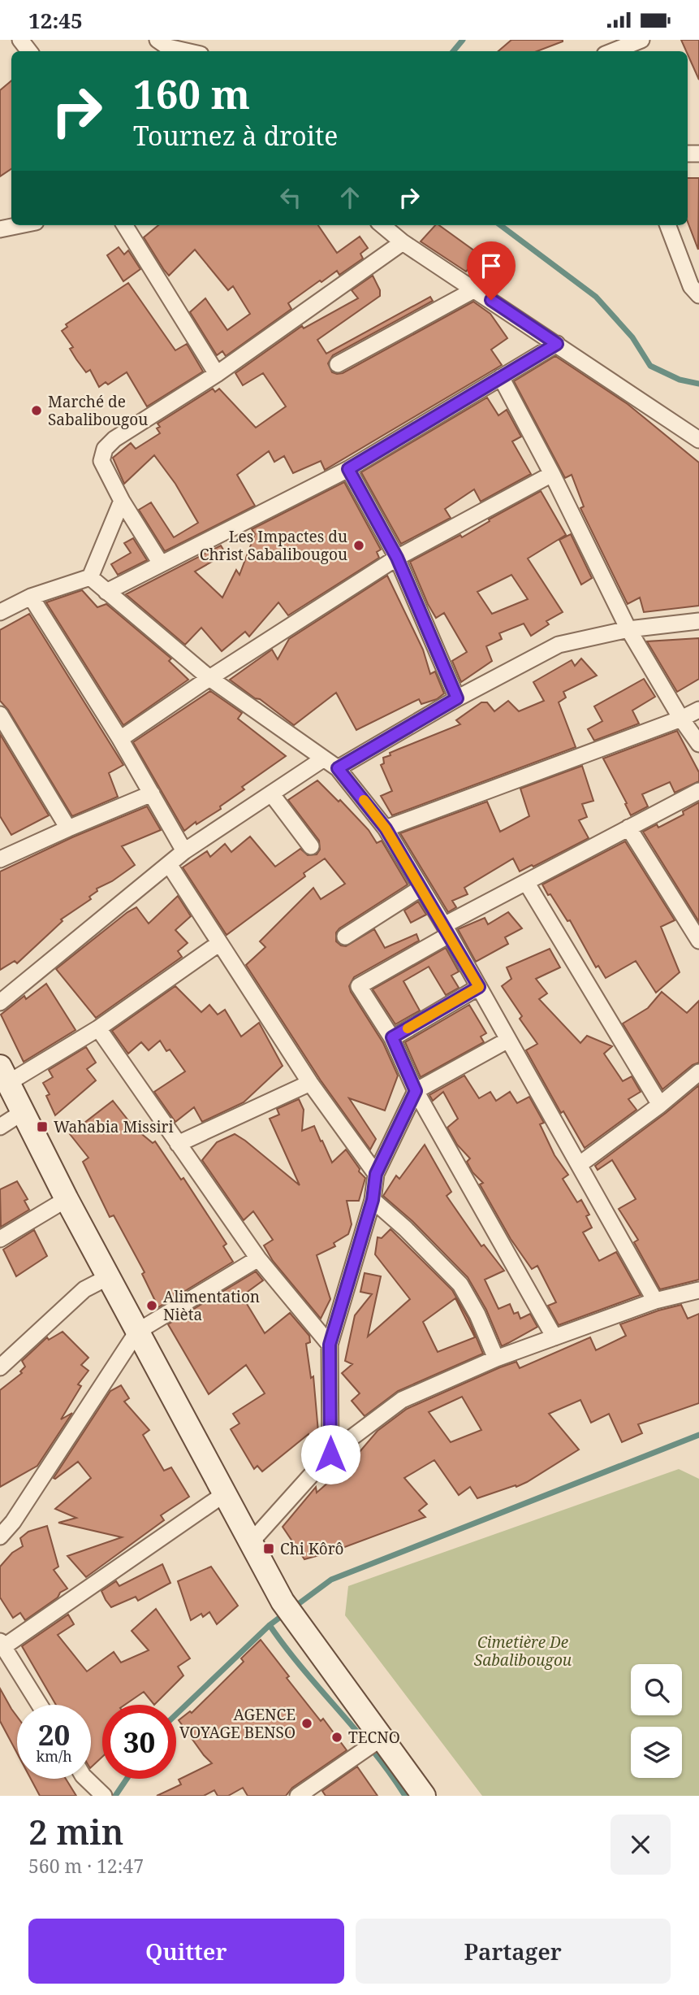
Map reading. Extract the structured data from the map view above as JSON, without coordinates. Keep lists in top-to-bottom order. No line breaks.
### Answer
{"parks":["Cimetière De Sabalibougou"],"places":{"other":["Marché de Sabalibougou","Les Impactes du Christ Sabalibougou","Alimentation Nièta","AGENCE VOYAGE BENSO","TECNO"],"transit":["Wahabia Missiri","Chi Kôrô"]},"page":{"status":"12:45","turn":["160 m","Tournez à droite"],"speed":"20 km/h","limit":"30","heading":["2 min","560 m · 12:47"],"buttons":["Quitter","Partager"]}}
